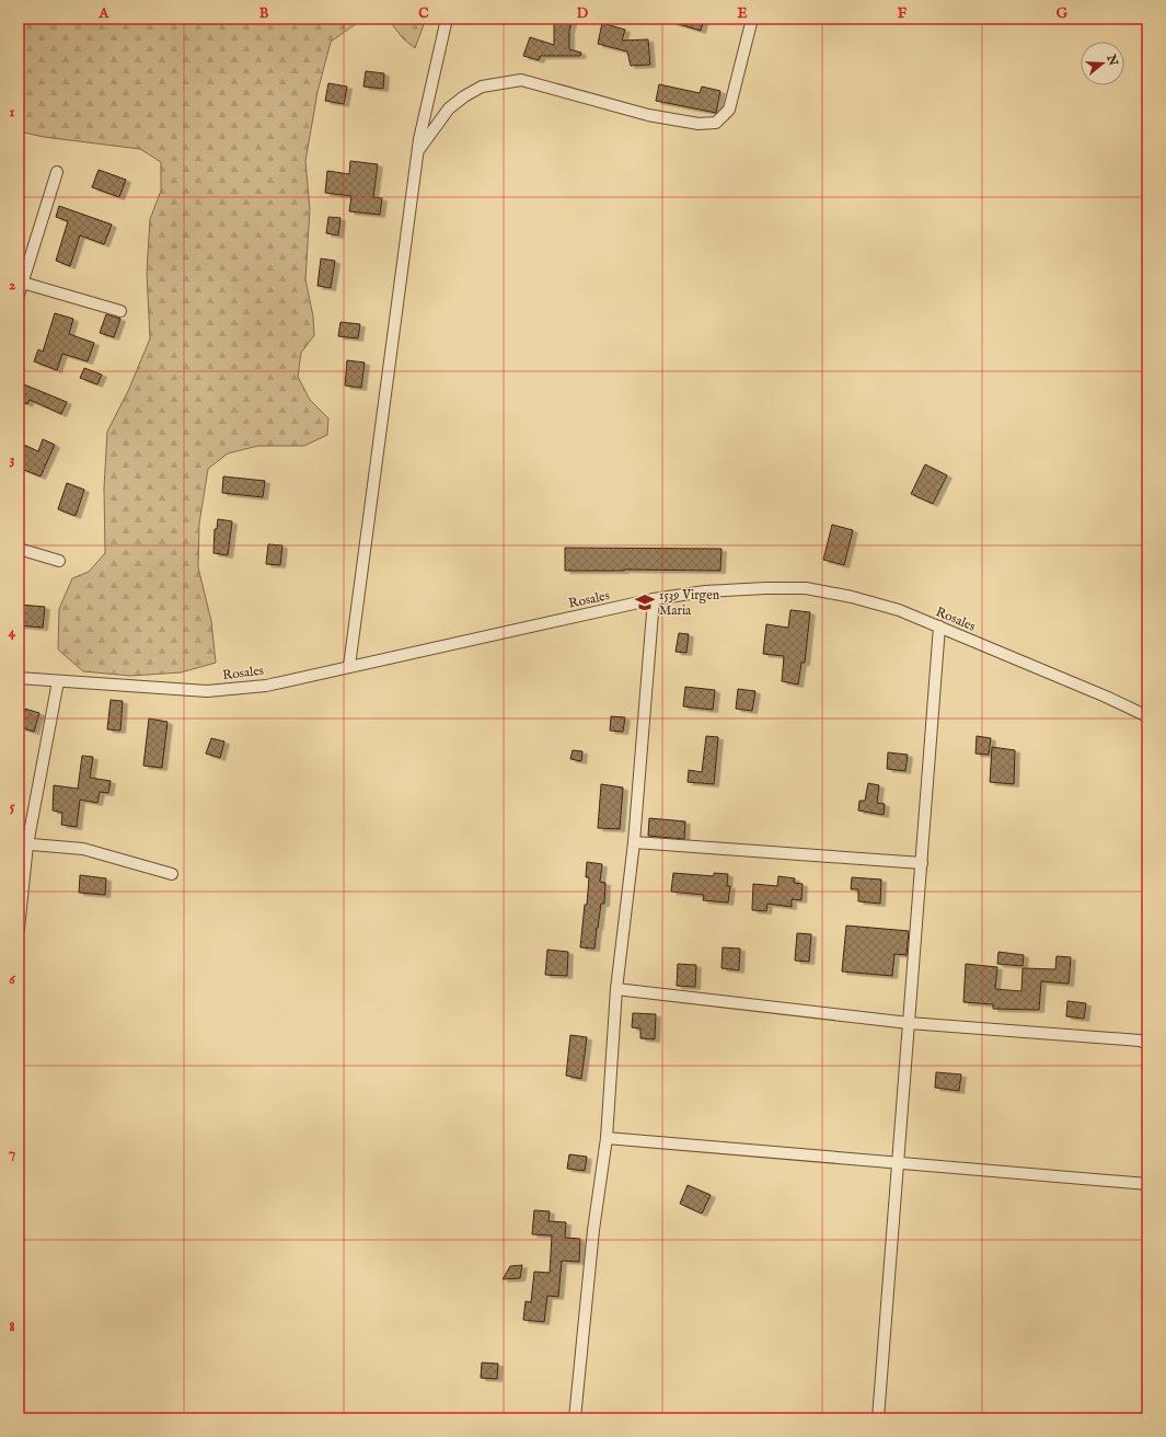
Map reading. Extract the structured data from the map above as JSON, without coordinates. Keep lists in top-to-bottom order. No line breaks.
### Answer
{"streets":{"street":["Rosales"]},"places":{"school or university":["1539 Virgen Maria"]},"north":"right","grid":{"columns":["A","B","C","D","E","F","G"],"rows":["1","2","3","4","5","6","7","8"]}}
